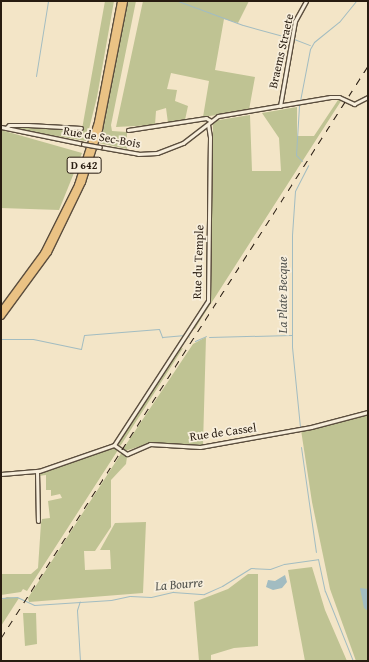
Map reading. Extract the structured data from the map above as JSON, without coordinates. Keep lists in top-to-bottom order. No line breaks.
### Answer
{"streets":{"highway":["D 642"],"street":["Braems Straete","Rue de Sec-Bois","Rue du Temple","Rue de Cassel"]},"crossings":[["Braems Straete","Rue de Sec-Bois"],["Rue de Sec-Bois","Rue du Temple"],["Rue du Temple","Rue de Cassel"]],"water":["La Plate Becque","La Bourre"]}
